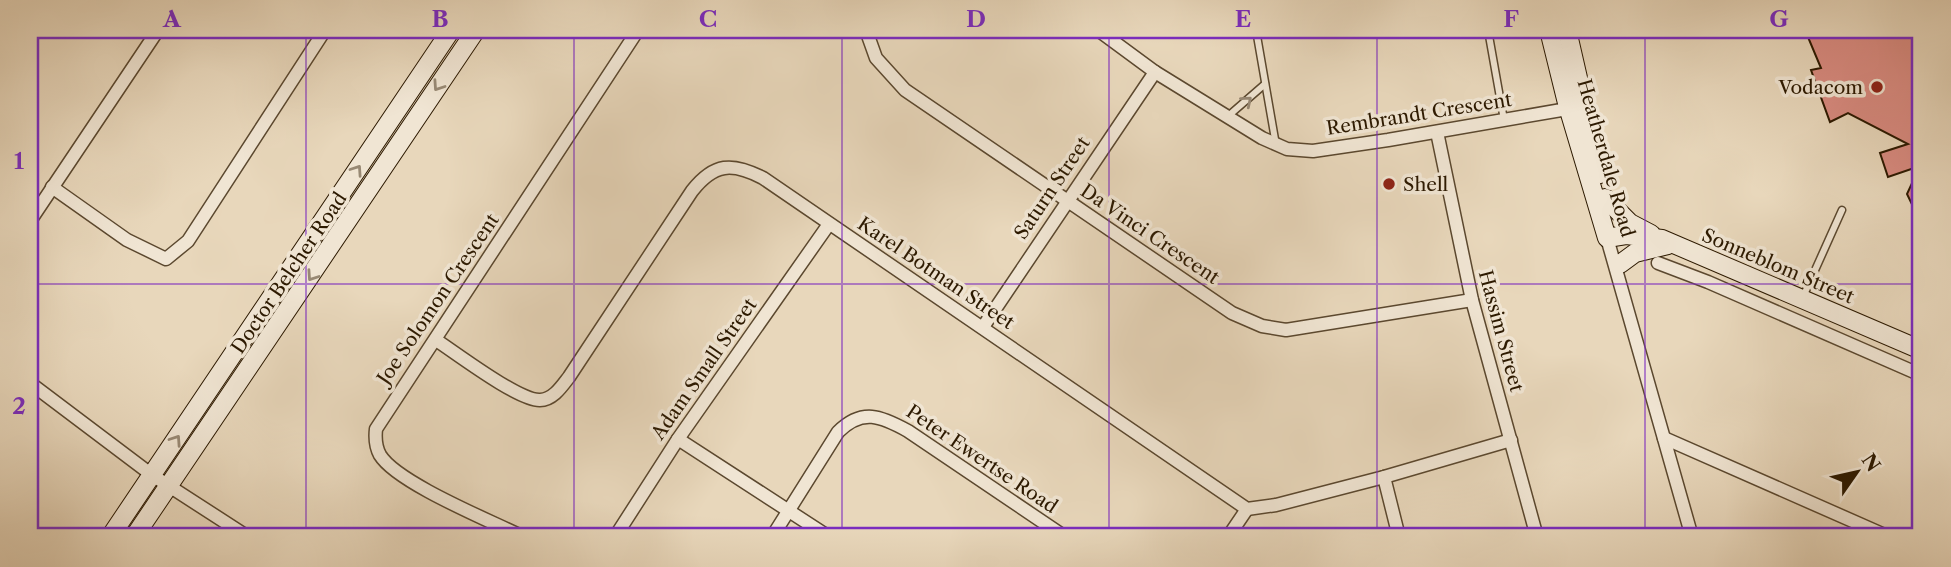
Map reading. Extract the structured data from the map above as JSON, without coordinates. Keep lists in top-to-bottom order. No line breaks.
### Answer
{"streets":{"main road":["Heatherdale Road","Sonneblom Street","Doctor Belcher Road"],"street":["Rembrandt Crescent","Saturn Street","Da Vinci Crescent","Karel Botman Street","Joe Solomon Crescent","Hassim Street","Adam Small Street","Peter Ewertse Road"]},"crossings":[["Rembrandt Crescent","Heatherdale Road"],["Rembrandt Crescent","Saturn Street"],["Rembrandt Crescent","Hassim Street"],["Heatherdale Road","Sonneblom Street"],["Saturn Street","Da Vinci Crescent"],["Saturn Street","Karel Botman Street"],["Da Vinci Crescent","Hassim Street"],["Karel Botman Street","Joe Solomon Crescent"],["Karel Botman Street","Adam Small Street"]],"places":["Vodacom","Shell"],"north":"top right","grid":{"columns":["A","B","C","D","E","F","G"],"rows":["1","2"]}}
